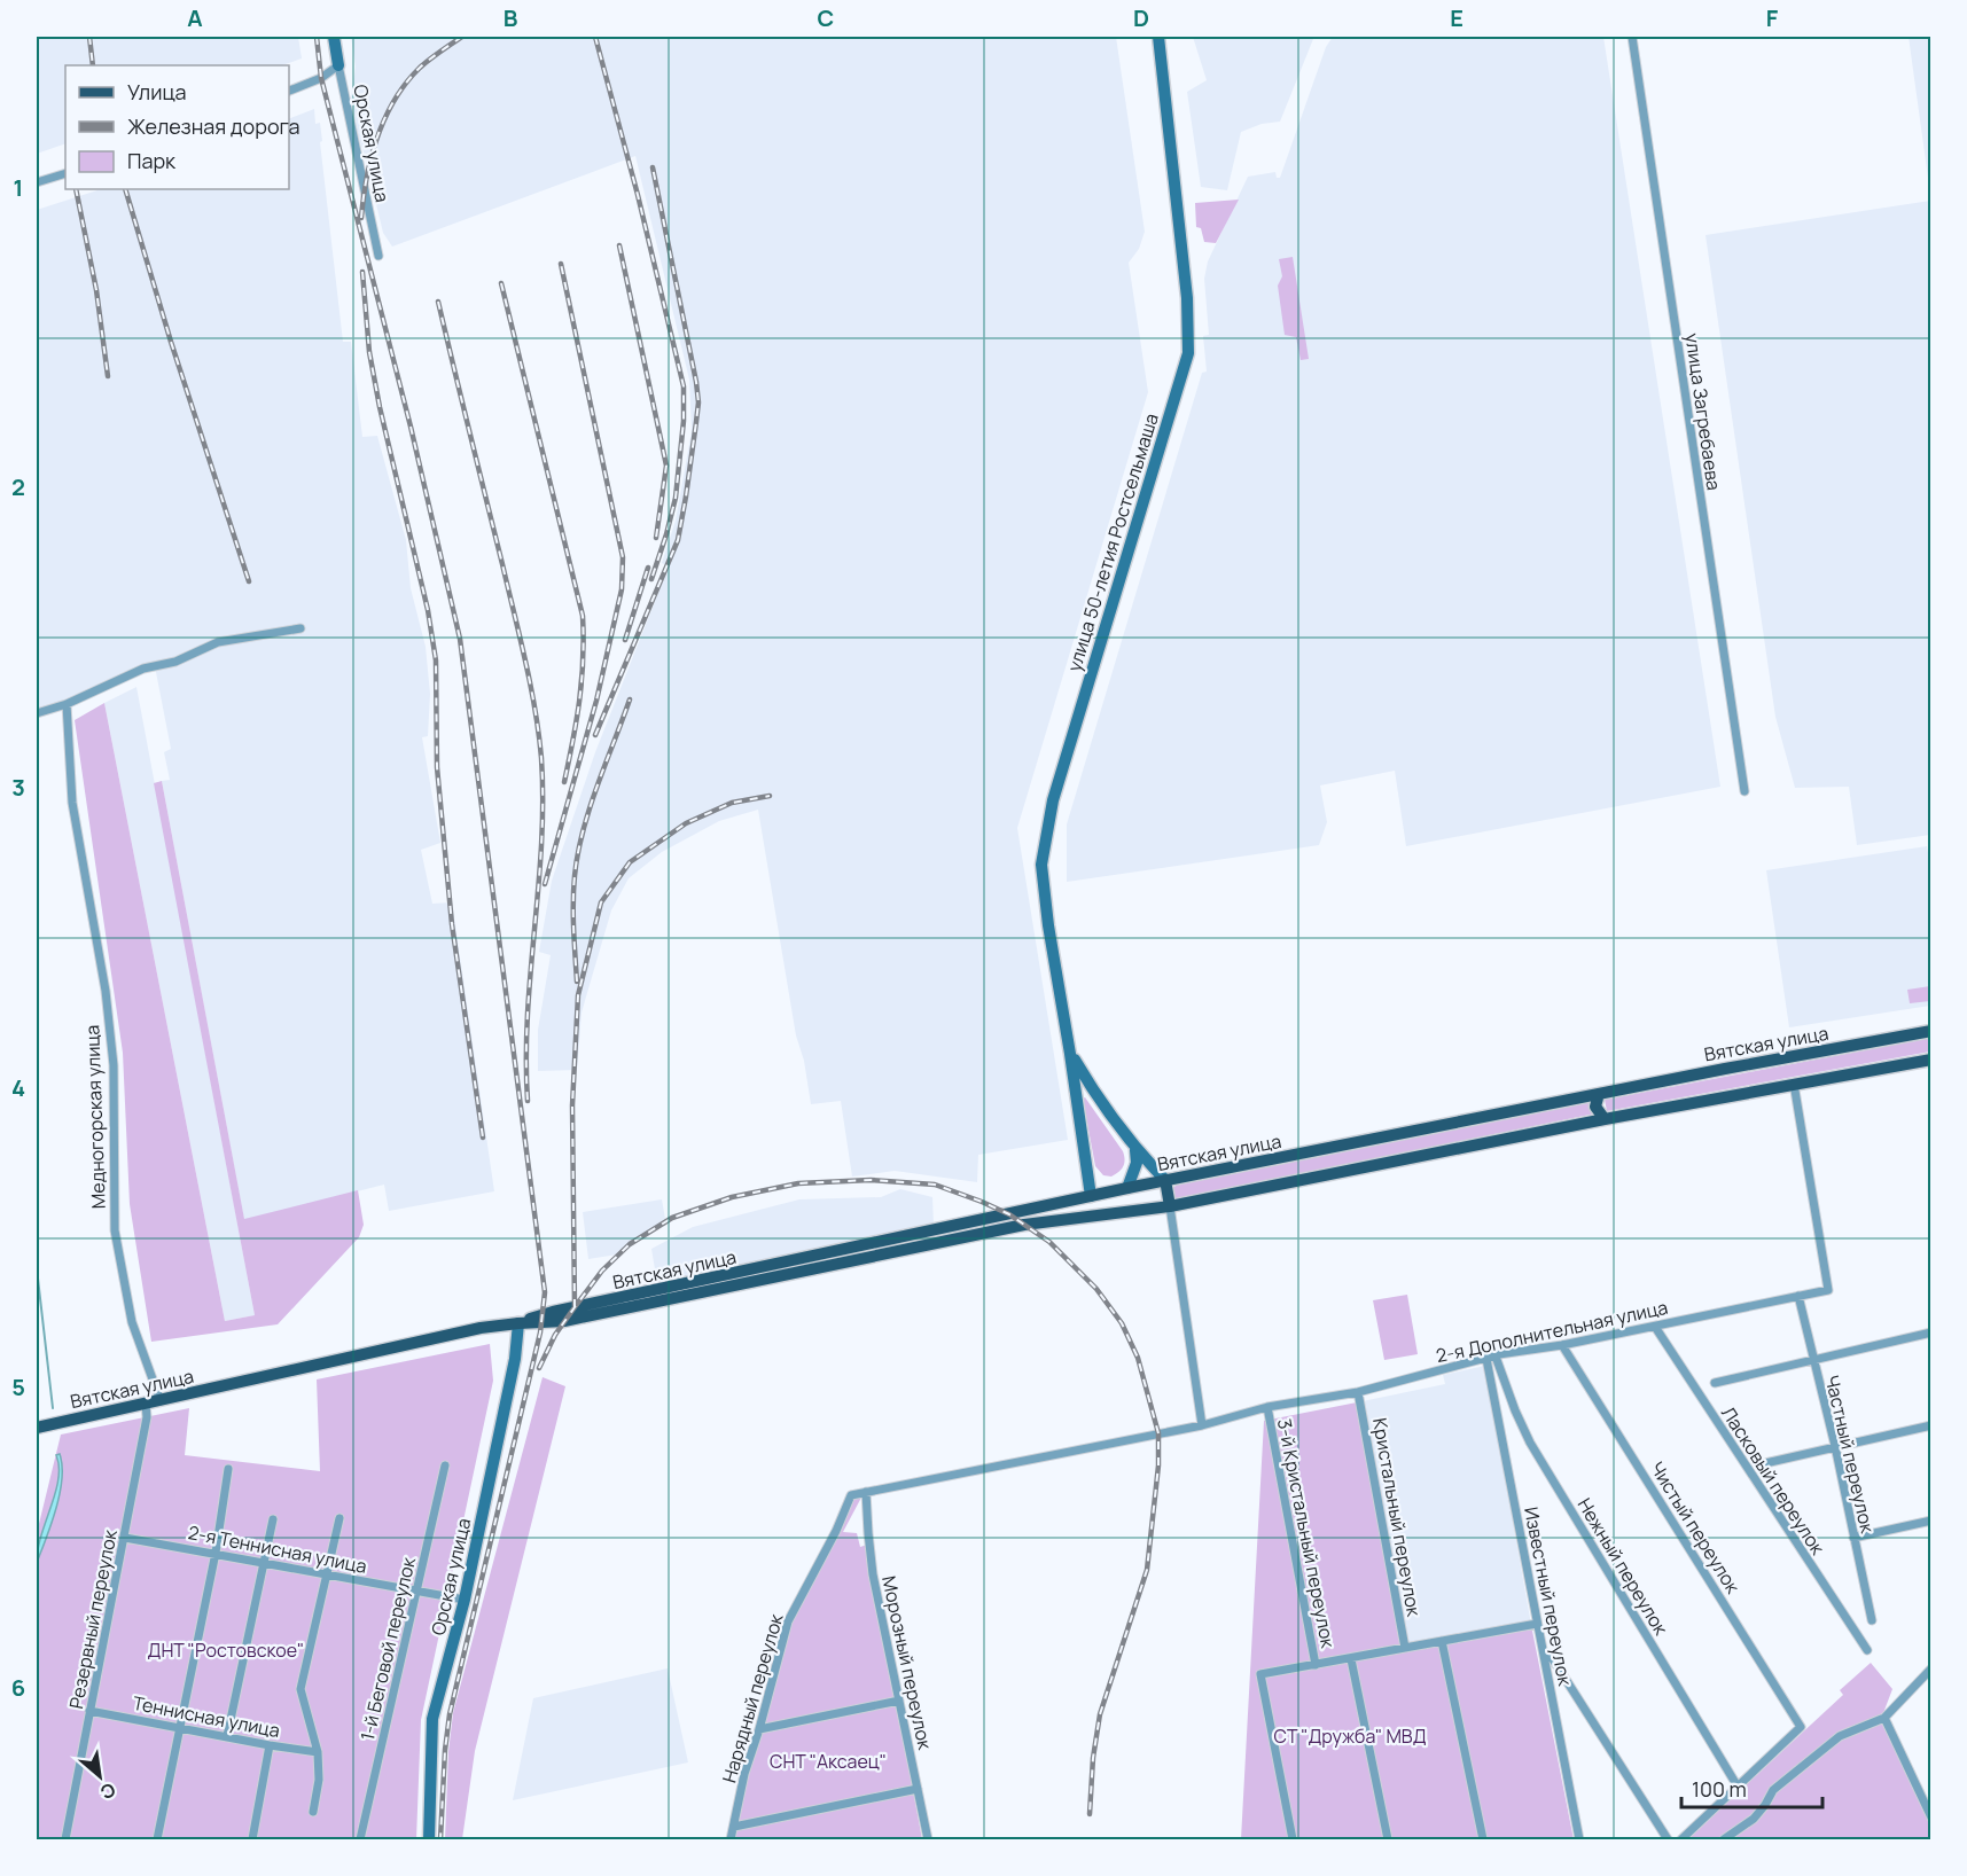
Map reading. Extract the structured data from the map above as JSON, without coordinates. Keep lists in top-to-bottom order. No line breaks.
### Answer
{"streets":{"main road":["Орская улица","улица 50-летия Ростсельмаша","Вятская улица"],"street":["улица Загребаева","Медногорская улица","2-я Дополнительная улица","Частный переулок","Ласковый переулок","Кристальный переулок","Чистый переулок","3-й Кристальный переулок","2-я Теннисная улица","Нежный переулок","Известный переулок","Резервный переулок","1-й Беговой переулок","Морозный переулок","Нарядный переулок","Теннисная улица"]},"crossings":[["Орская улица","Вятская улица"],["Орская улица","2-я Теннисная улица"],["улица 50-летия Ростсельмаша","Вятская улица"],["Вятская улица","Медногорская улица"],["Вятская улица","2-я Дополнительная улица"],["Вятская улица","Резервный переулок"],["2-я Дополнительная улица","Частный переулок"],["2-я Дополнительная улица","Ласковый переулок"],["2-я Дополнительная улица","Кристальный переулок"],["2-я Дополнительная улица","Чистый переулок"],["2-я Дополнительная улица","3-й Кристальный переулок"],["2-я Дополнительная улица","Нежный переулок"],["2-я Дополнительная улица","Известный переулок"],["2-я Дополнительная улица","Морозный переулок"],["2-я Дополнительная улица","Нарядный переулок"],["Чистый переулок","Нежный переулок"],["2-я Теннисная улица","Резервный переулок"],["2-я Теннисная улица","1-й Беговой переулок"],["Нежный переулок","Известный переулок"],["Резервный переулок","Теннисная улица"]],"parks":["ДНТ \"Ростовское\"","СТ \"Дружба\" МВД","СНТ \"Аксаец\""],"legend":["Улица","Железная дорога","Парк"],"scale_bar":"100 m","north":"bottom right","grid":{"columns":["A","B","C","D","E","F"],"rows":["1","2","3","4","5","6"]}}
